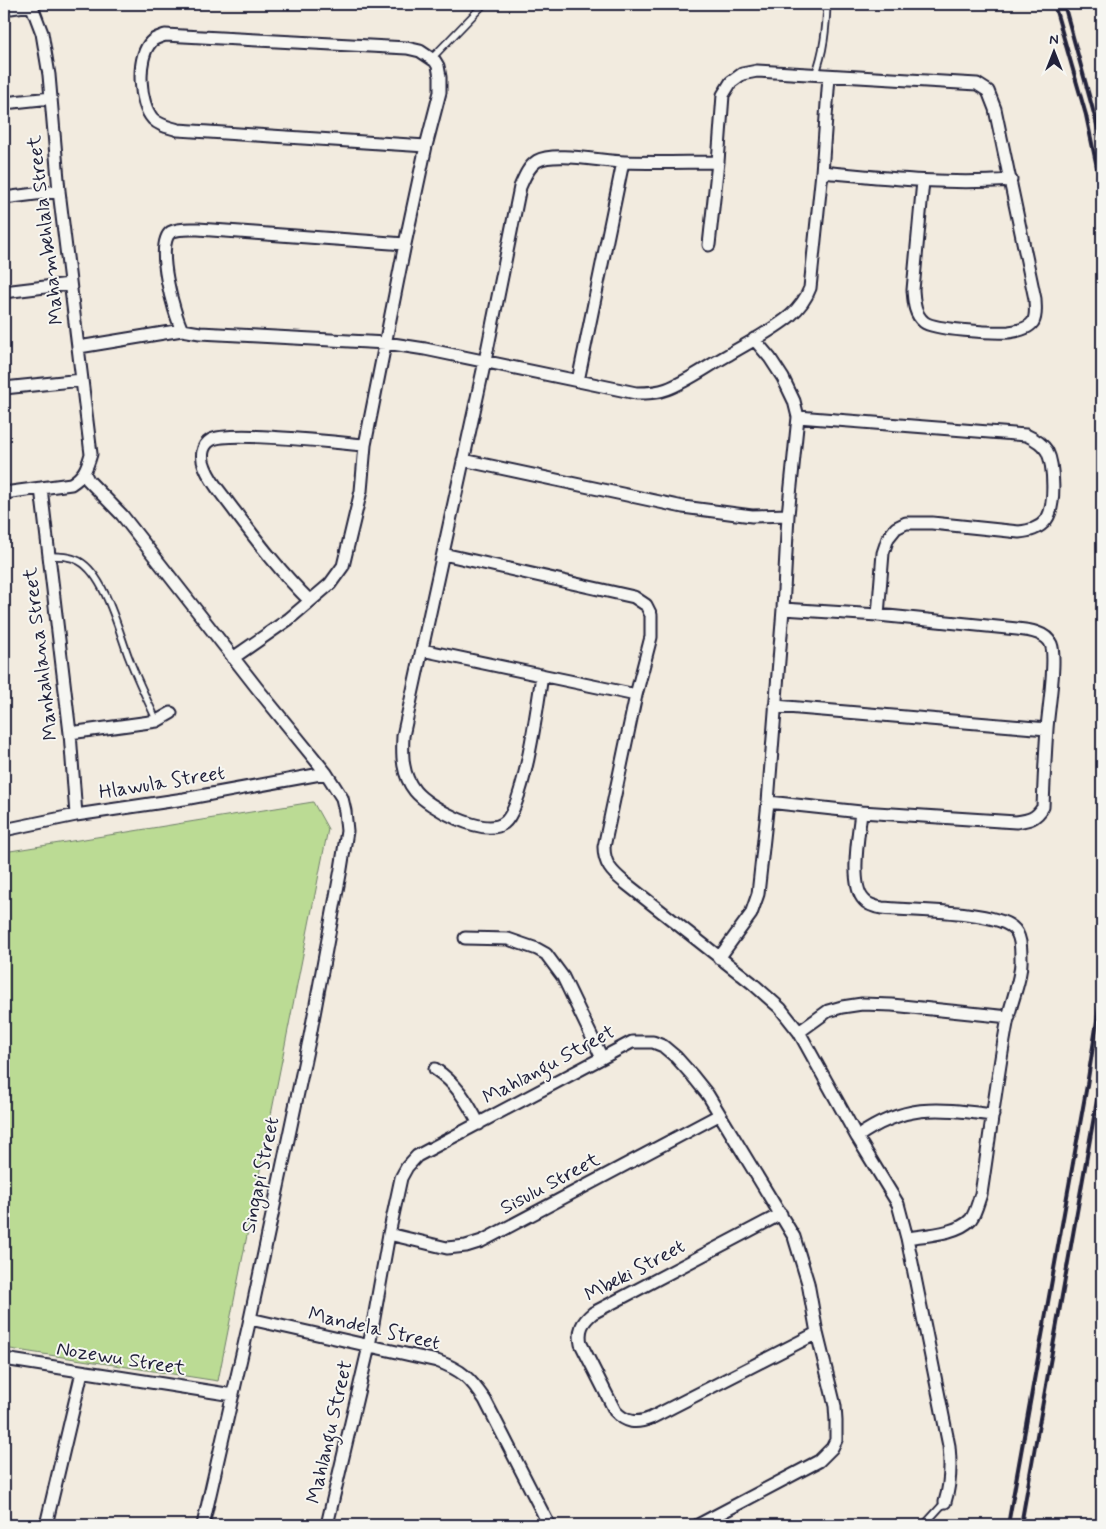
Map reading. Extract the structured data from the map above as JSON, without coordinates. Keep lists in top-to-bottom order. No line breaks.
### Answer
{"streets":{"street":["Mahambehlala Street","Mankahlana Street","Hlawula Street","Mahlangu Street","Singapi Street","Sisulu Street","Mbeki Street","Mandela Street","Nozewu Street"]},"crossings":[["Mahambehlala Street","Singapi Street"],["Mankahlana Street","Hlawula Street"],["Hlawula Street","Singapi Street"],["Mahlangu Street","Sisulu Street"],["Mahlangu Street","Mbeki Street"],["Mahlangu Street","Mandela Street"],["Singapi Street","Mandela Street"],["Singapi Street","Nozewu Street"]],"north":"top"}
